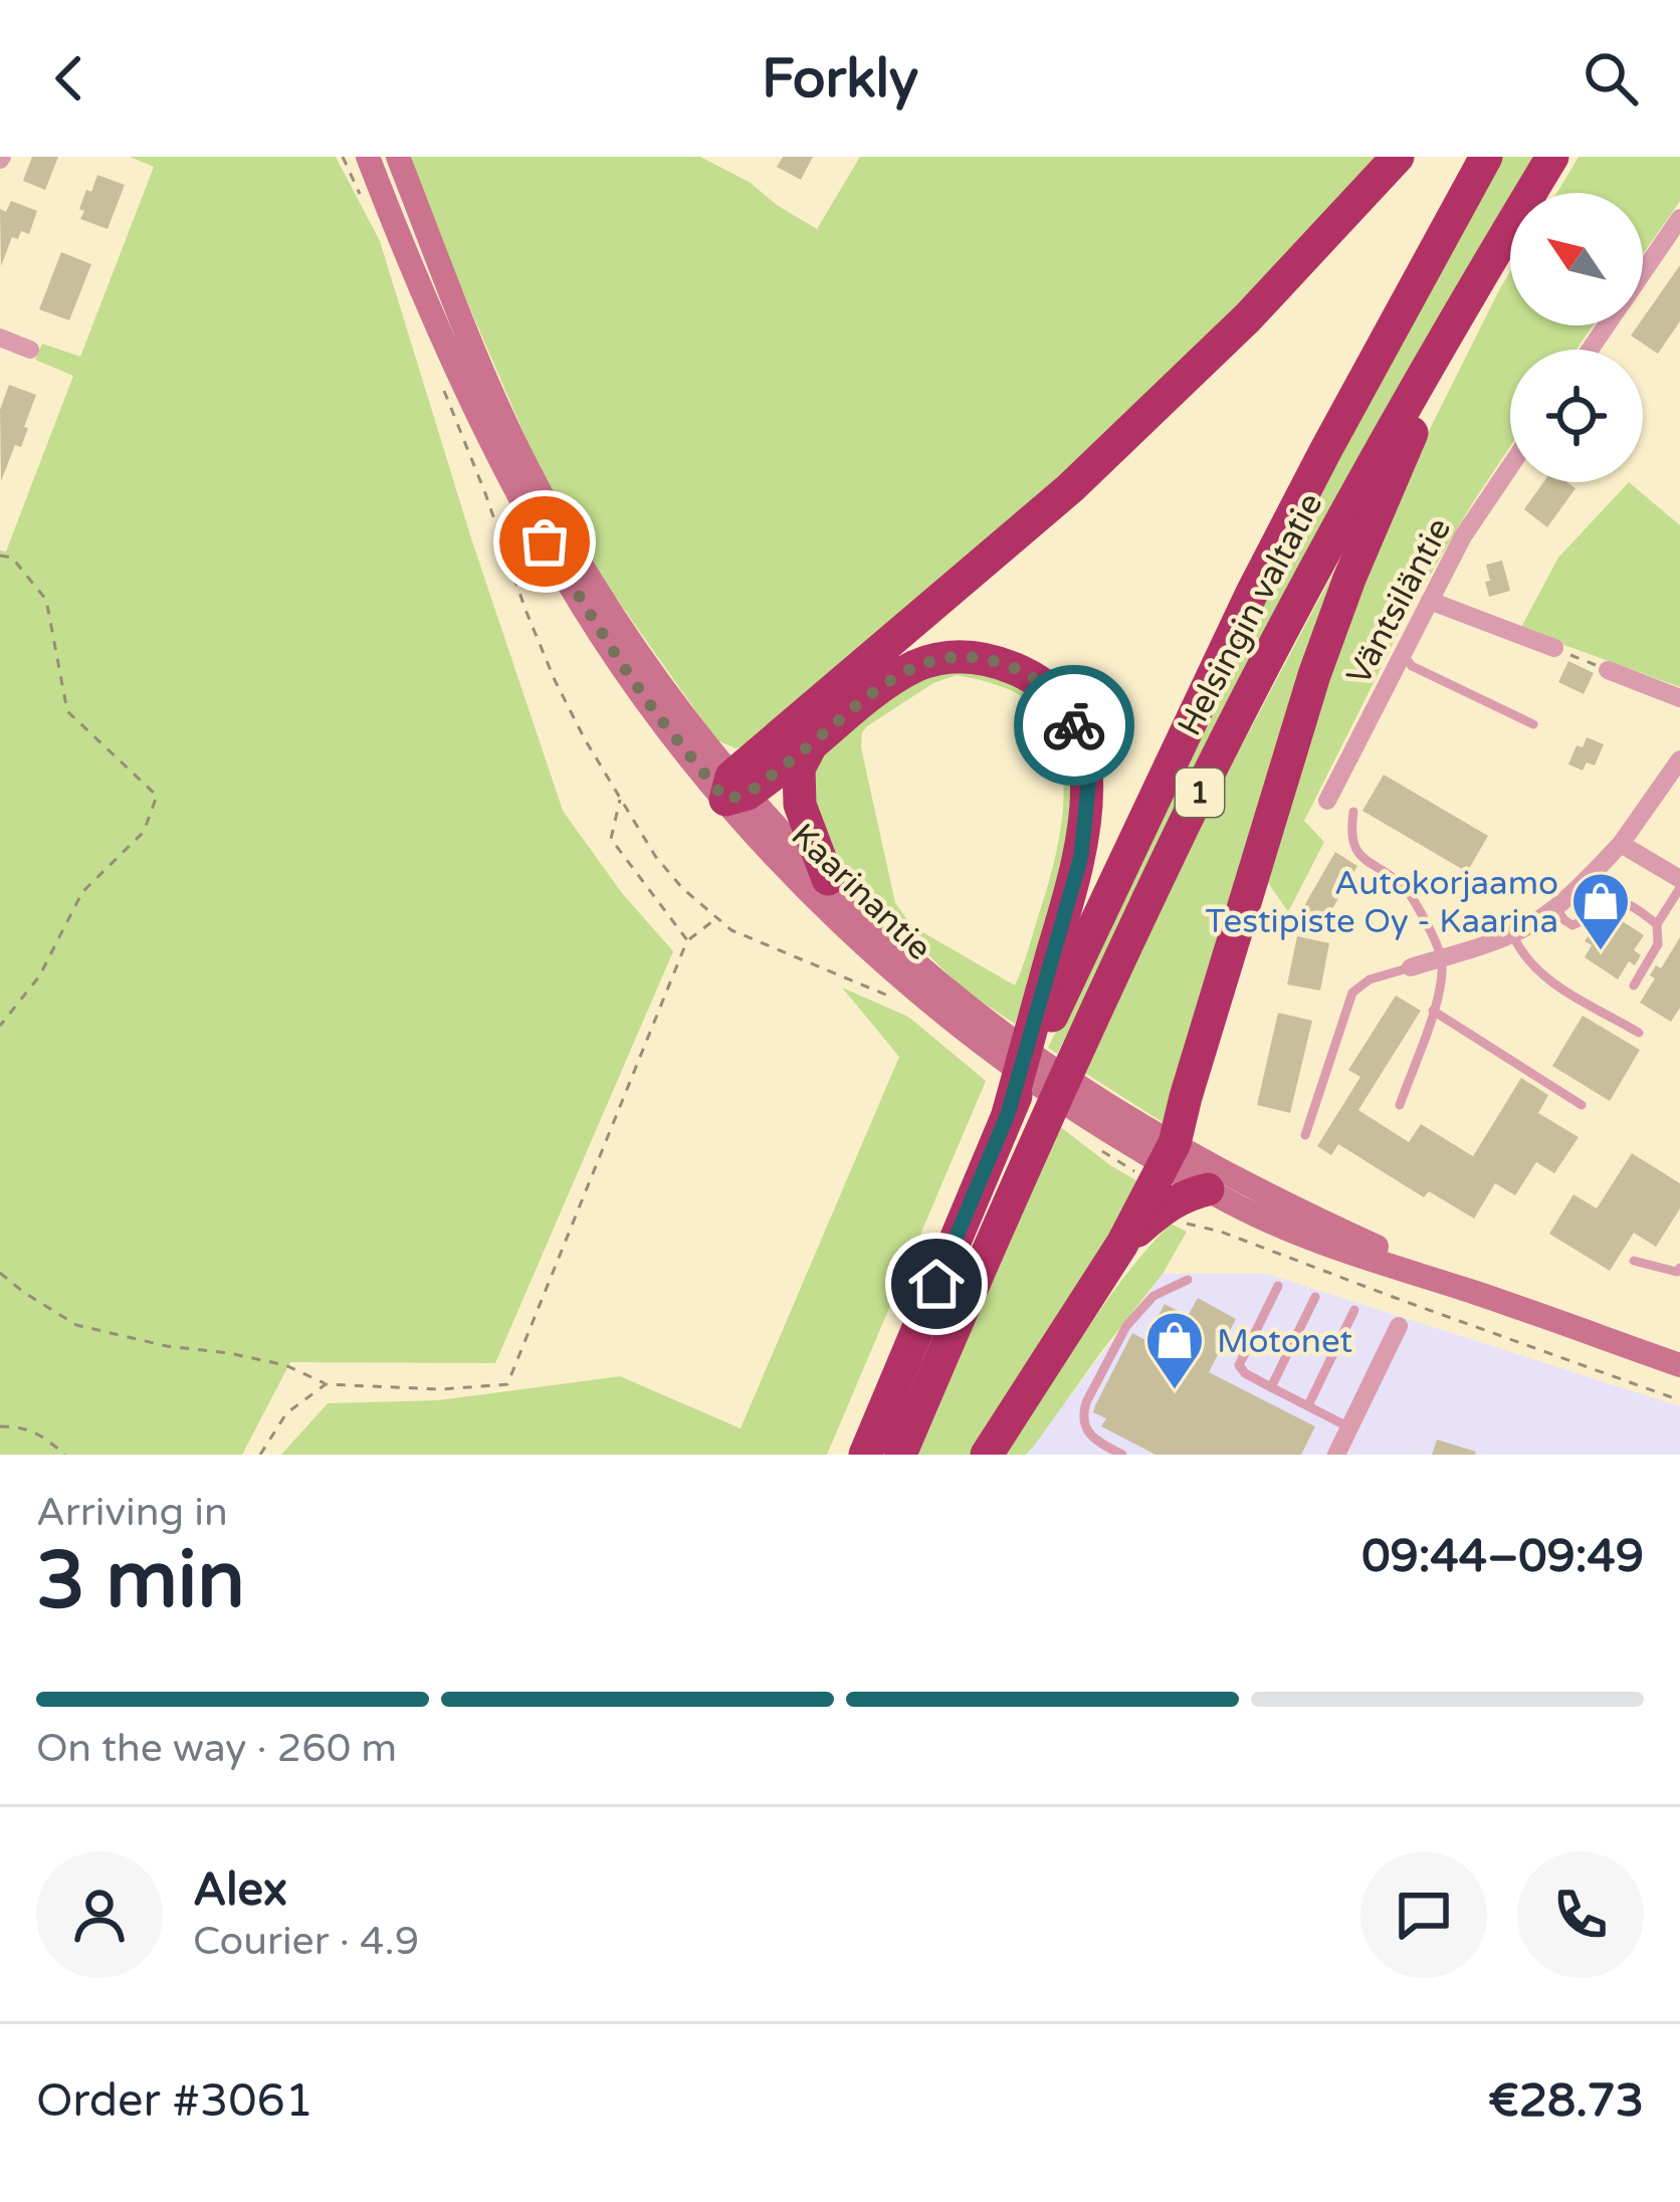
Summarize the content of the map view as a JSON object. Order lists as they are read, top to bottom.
{
  "streets": {
    "highway": ["Helsingin valtatie", "1"],
    "main road": ["Kaarinantie"],
    "street": ["Väntsiläntie"]
  },
  "places": {
    "shop": ["Autokorjaamo Testipiste Oy - Kaarina", "Motonet"]
  },
  "north": "top left",
  "page": {
    "header": "Forkly",
    "heading": ["3 min", "Arriving in", "09:44–09:49"],
    "panel": [
      "Alex",
      "Courier · 4.9",
      "Order #3061",
      "€28.73"
    ],
    "bar": "On the way · 260 m"
  }
}
